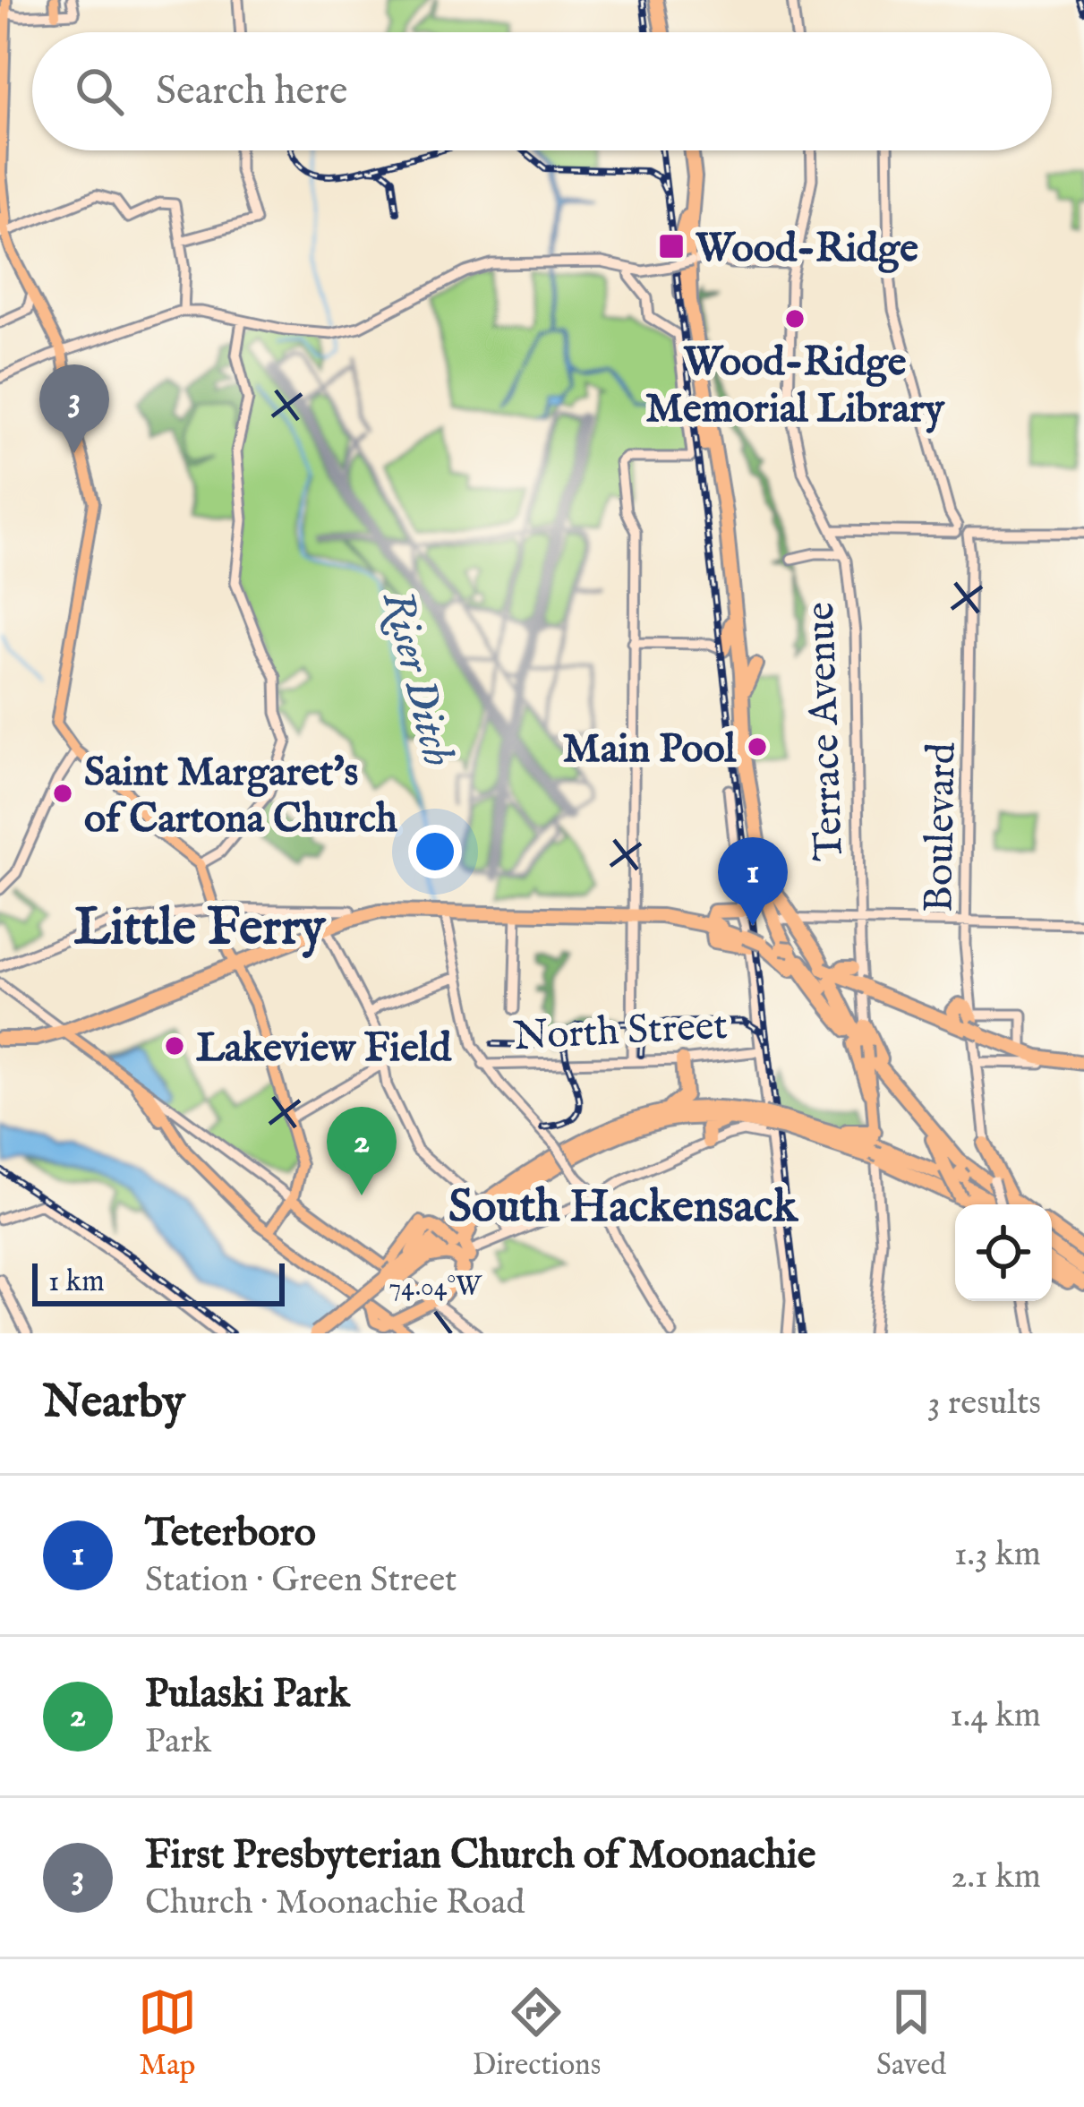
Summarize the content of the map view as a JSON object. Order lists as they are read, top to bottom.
{
  "streets": {
    "main road": ["Terrace Avenue"],
    "street": ["Boulevard", "North Street"]
  },
  "districts": ["Little Ferry", "South Hackensack"],
  "water": ["Riser Ditch"],
  "places": {
    "transit": ["Wood-Ridge"],
    "other": [
      "Wood-Ridge Memorial Library",
      "Main Pool",
      "Saint Margaret's of Cartona Church",
      "Lakeview Field"
    ]
  },
  "scale_bar": "1 km",
  "page": {
    "search": "Search here",
    "pins": ["3", "1", "2"],
    "scale": "1 km",
    "heading": ["Nearby", "3 results"],
    "list": [
      {
        "mark": "1",
        "name": "Teterboro",
        "note": "Station · Green Street",
        "value": "1.3 km"
      },
      {
        "mark": "2",
        "name": "Pulaski Park",
        "note": "Park",
        "value": "1.4 km"
      },
      {
        "mark": "3",
        "name": "First Presbyterian Church of Moonachie",
        "note": "Church · Moonachie Road",
        "value": "2.1 km"
      }
    ],
    "nav": ["Map", "Directions", "Saved"]
  },
  "coordinates": ["74.04°W"]
}
